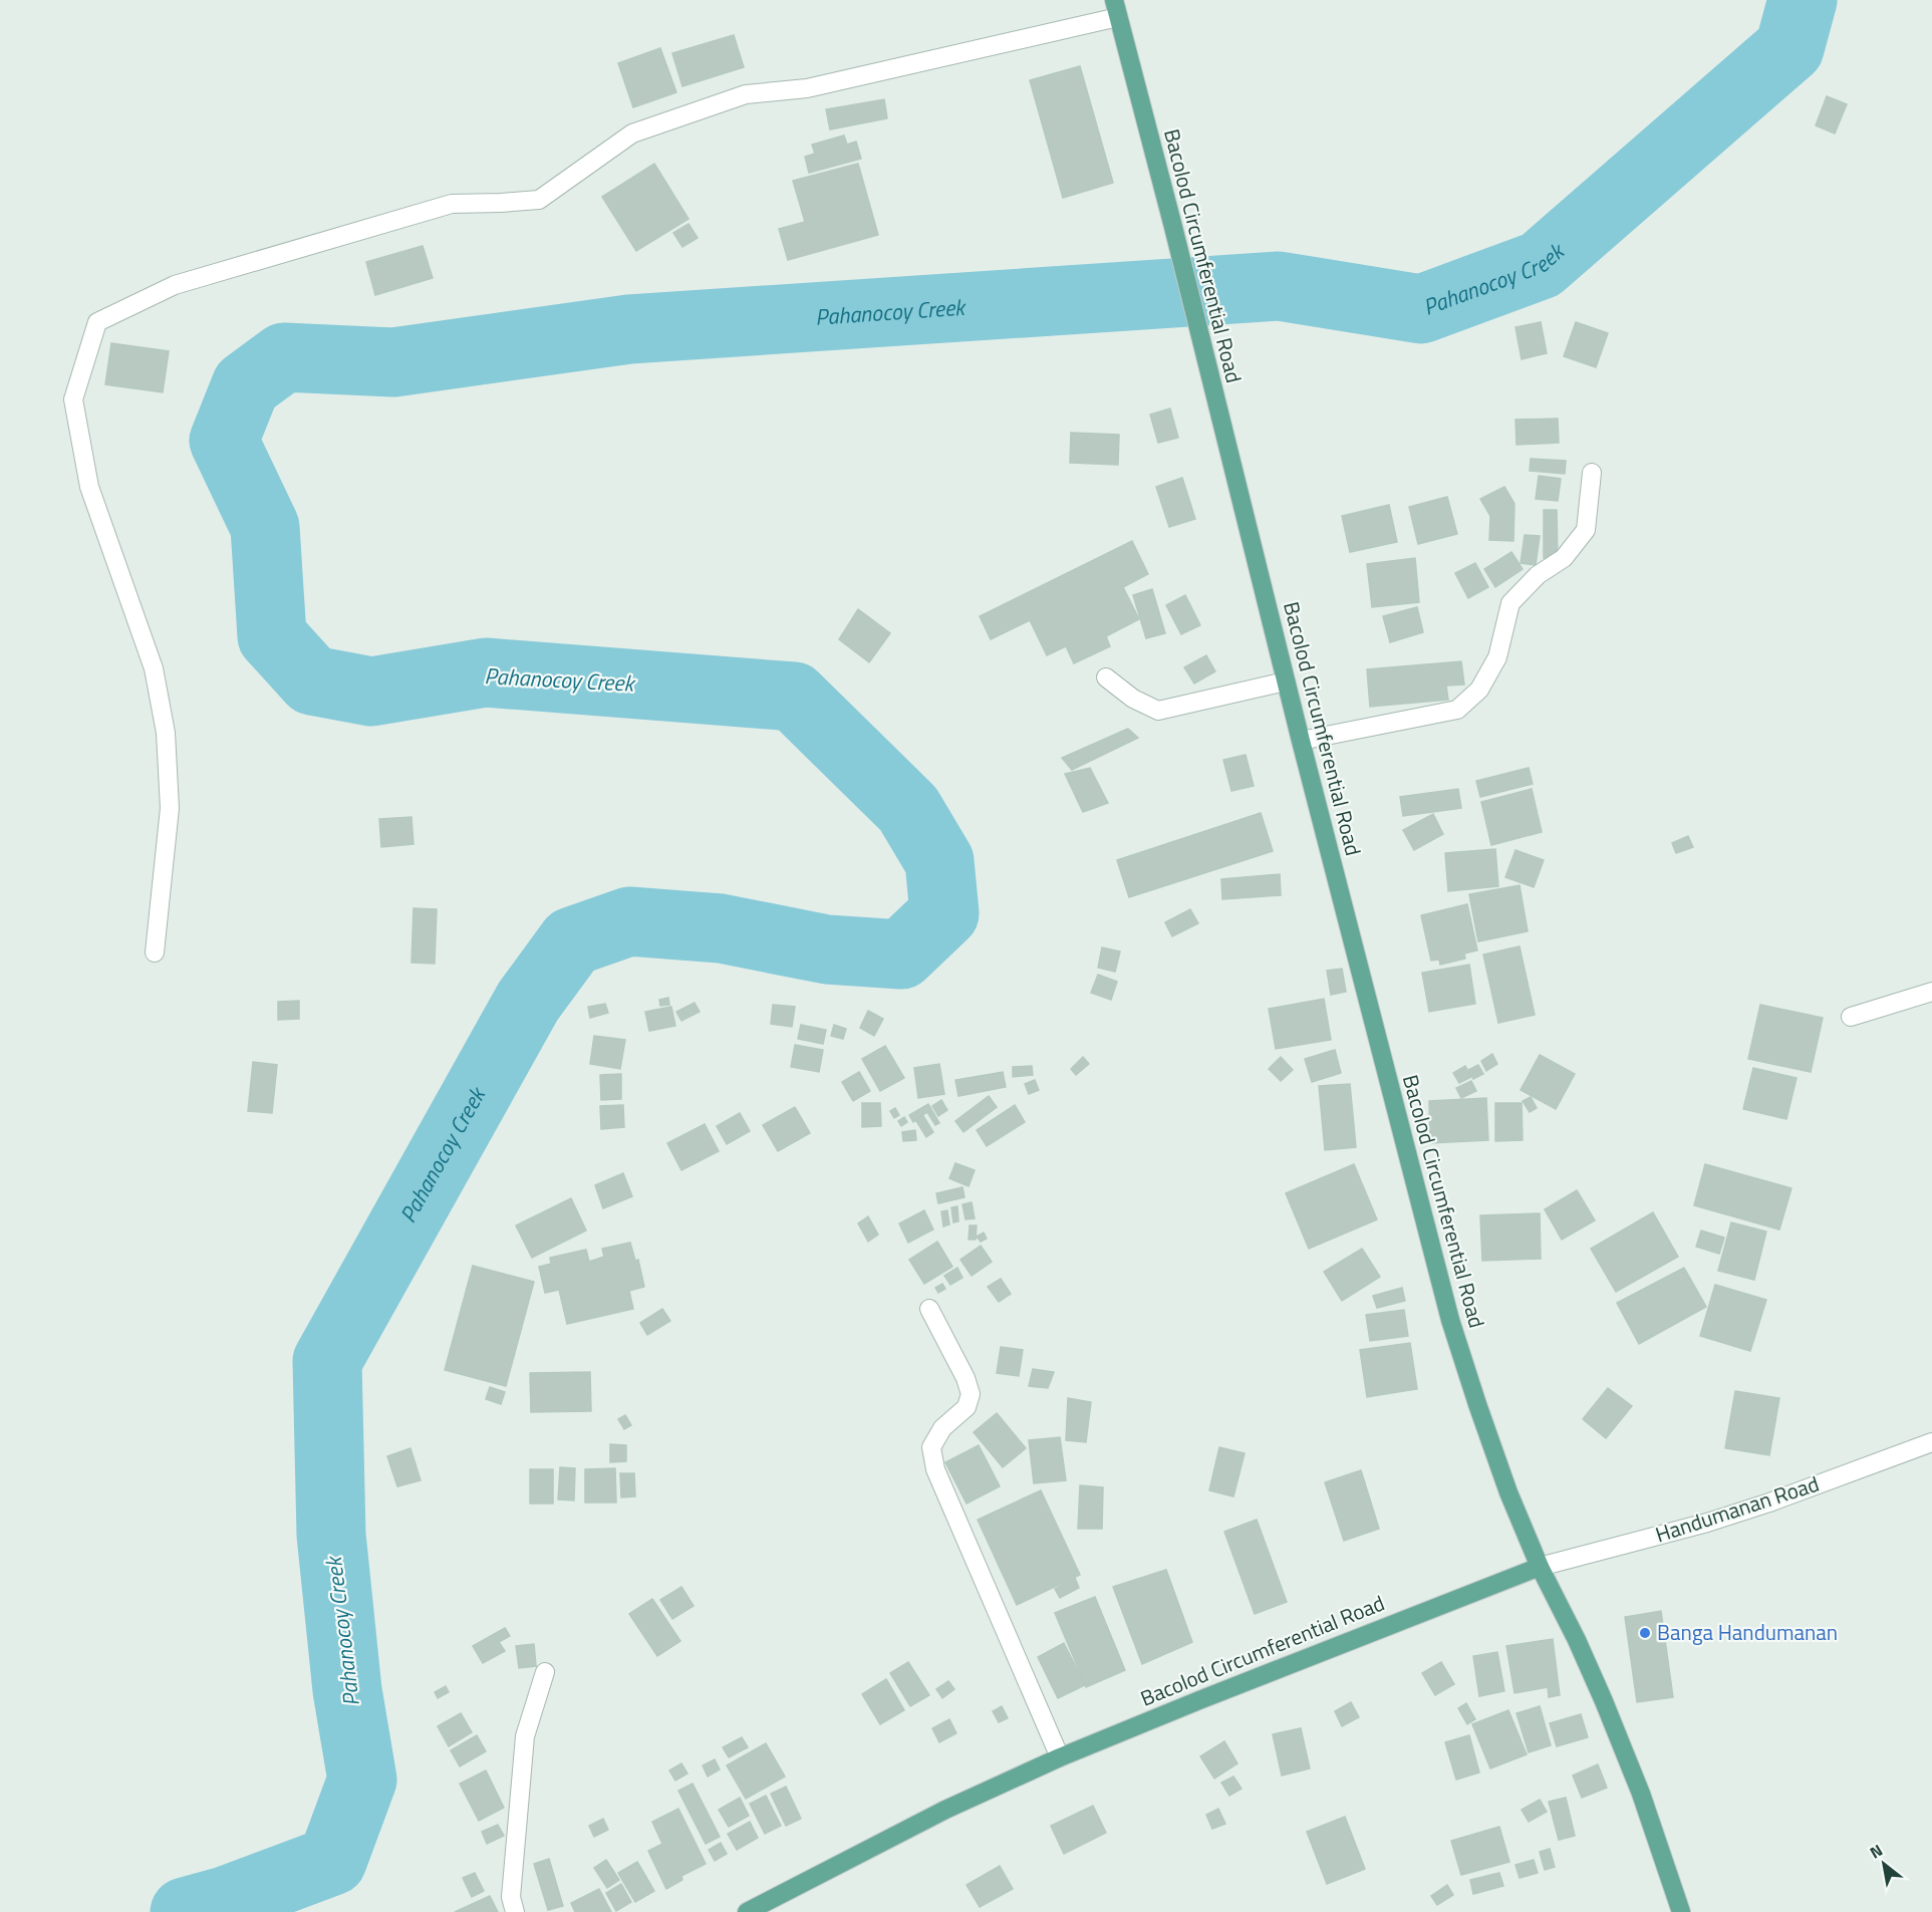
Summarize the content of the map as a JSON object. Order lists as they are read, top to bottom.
{
  "streets": {
    "main road": ["Bacolod Circumferential Road"],
    "street": ["Handumanan Road"]
  },
  "crossings": [
    ["Bacolod Circumferential Road", "Handumanan Road"]
  ],
  "water": ["Pahanocoy Creek"],
  "places": ["Banga Handumanan"],
  "north": "top left"
}
